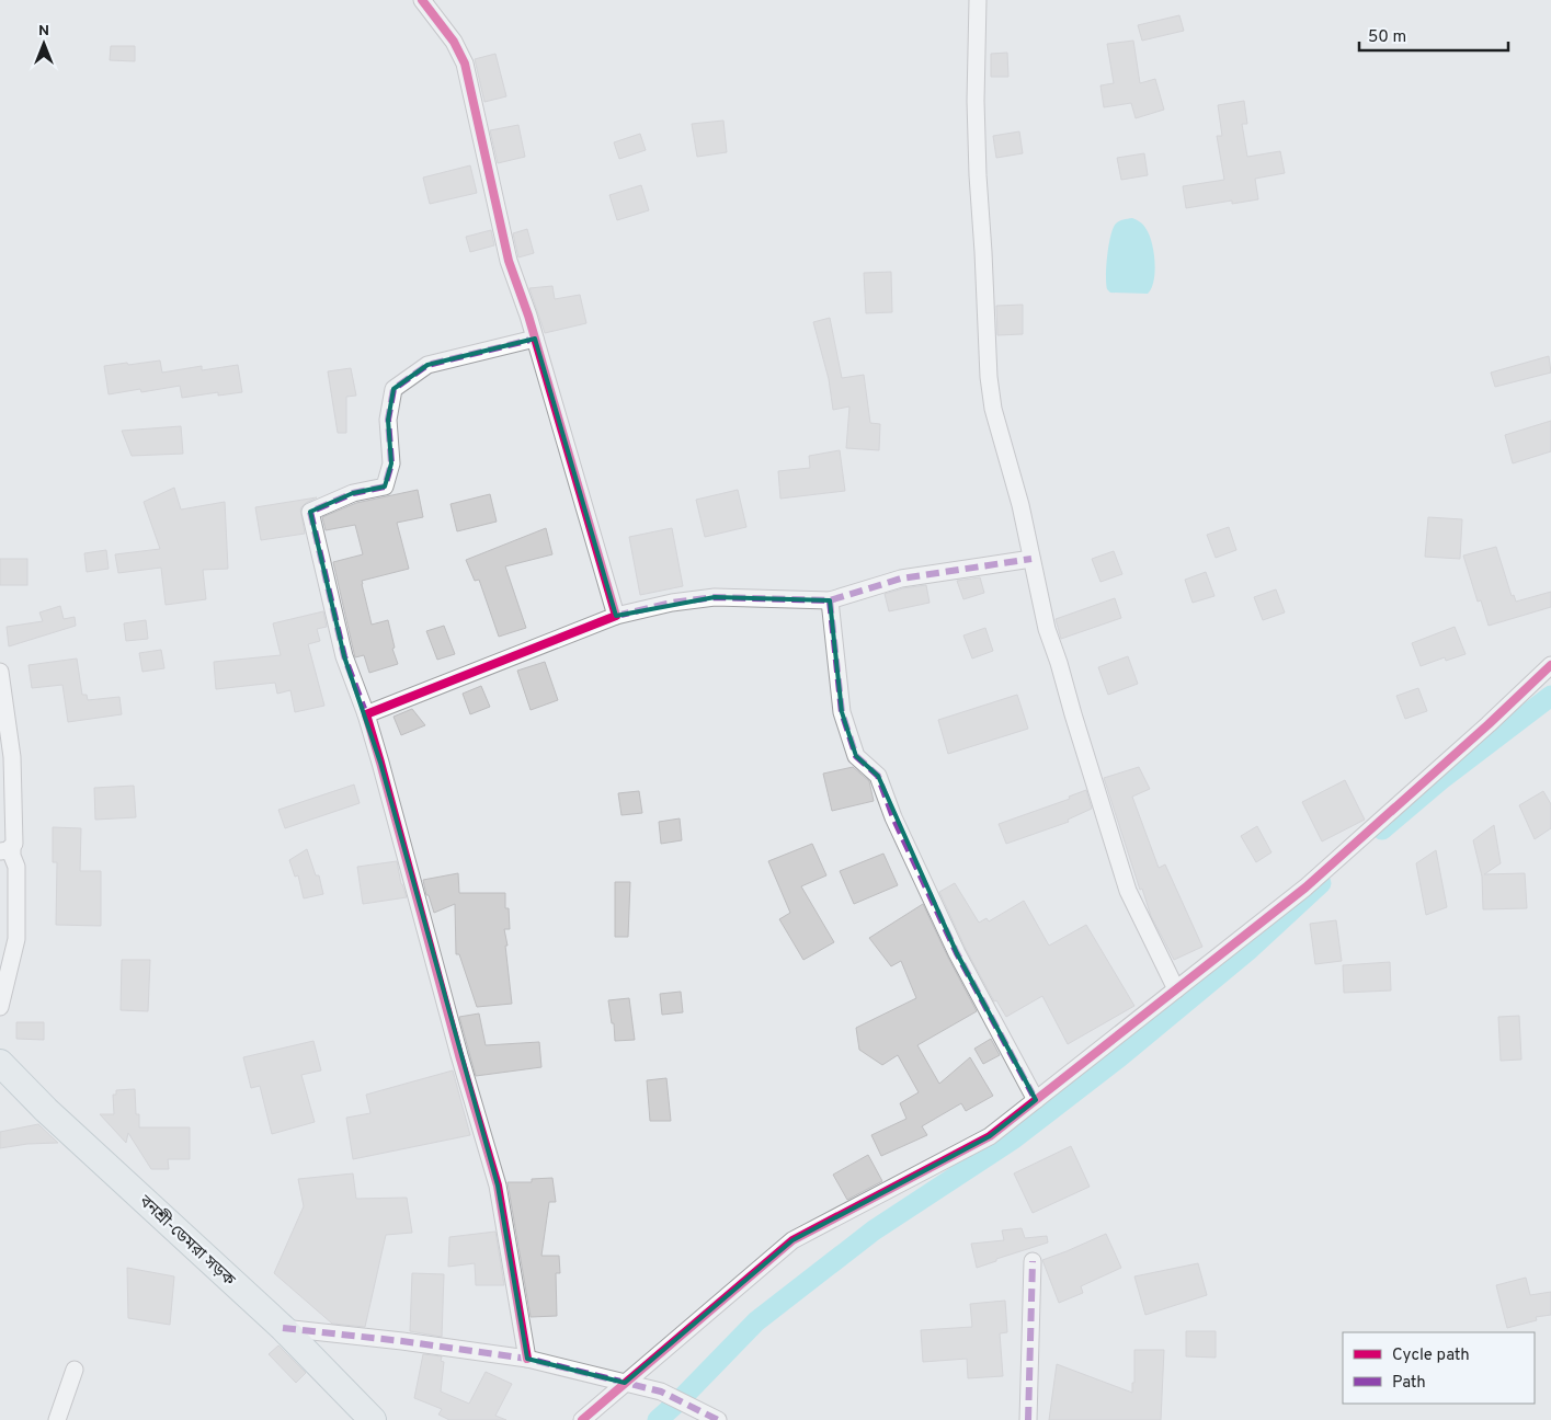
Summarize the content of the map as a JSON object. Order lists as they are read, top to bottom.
{
  "streets": {
    "main road": ["বনশ্রী-ডেমরা সড়ক"]
  },
  "legend": ["Cycle path", "Path"],
  "scale_bar": "50 m",
  "north": "top"
}
